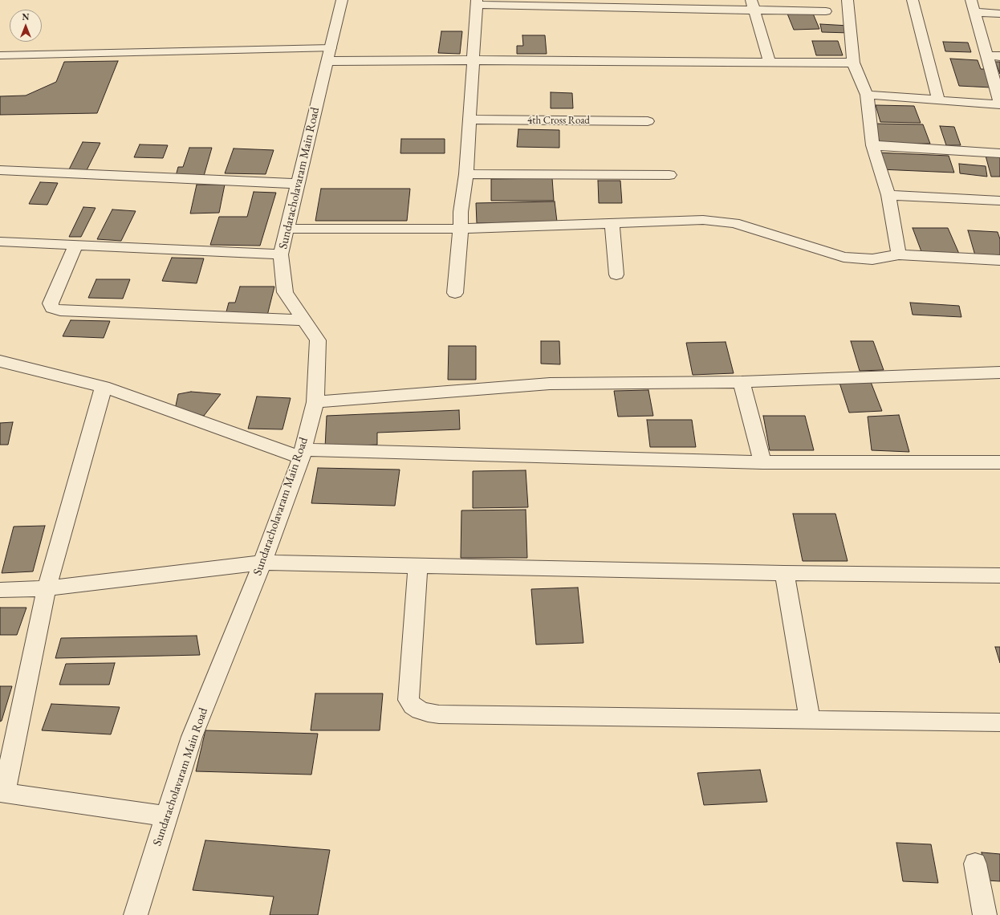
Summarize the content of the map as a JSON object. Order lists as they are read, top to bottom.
{
  "streets": {
    "street": ["4th Cross Road", "Sundaracholavaram Main Road"]
  },
  "north": "top"
}
